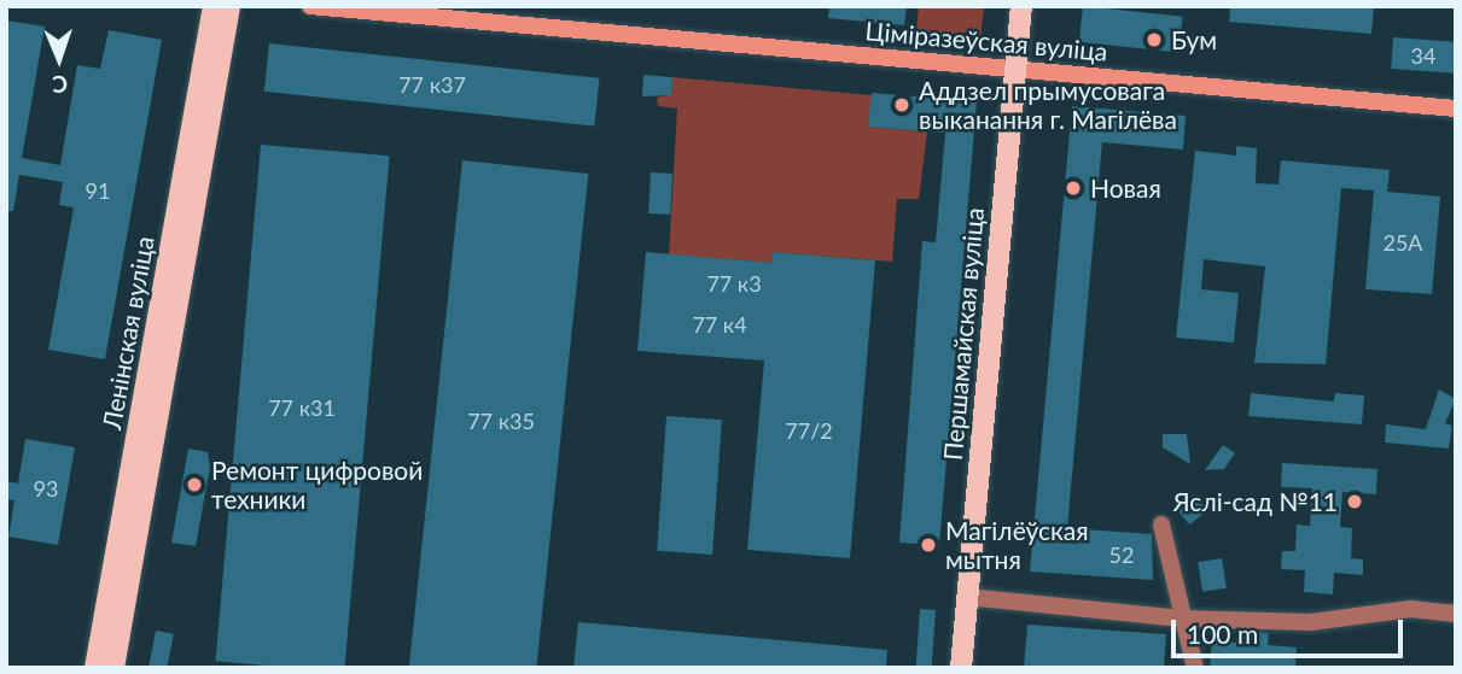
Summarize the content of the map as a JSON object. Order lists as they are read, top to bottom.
{
  "streets": {
    "main road": ["Ціміразеўская вуліца", "Ленінская вуліца", "Першамайская вуліца"]
  },
  "crossings": [
    ["Ціміразеўская вуліца", "Першамайская вуліца"]
  ],
  "places": [
    "Бум",
    "Аддзел прымусовага выканання г. Магілёва",
    "Новая",
    "Ремонт цифровой техники",
    "Яслі-сад №11",
    "Магілёўская мытня"
  ],
  "house_numbers": [
    "34",
    "77 к37",
    "91",
    "25А",
    "77 к3",
    "77 к4",
    "77 к31",
    "77 к35",
    "77/2",
    "93",
    "52"
  ],
  "scale_bar": "100 m",
  "north": "bottom"
}
